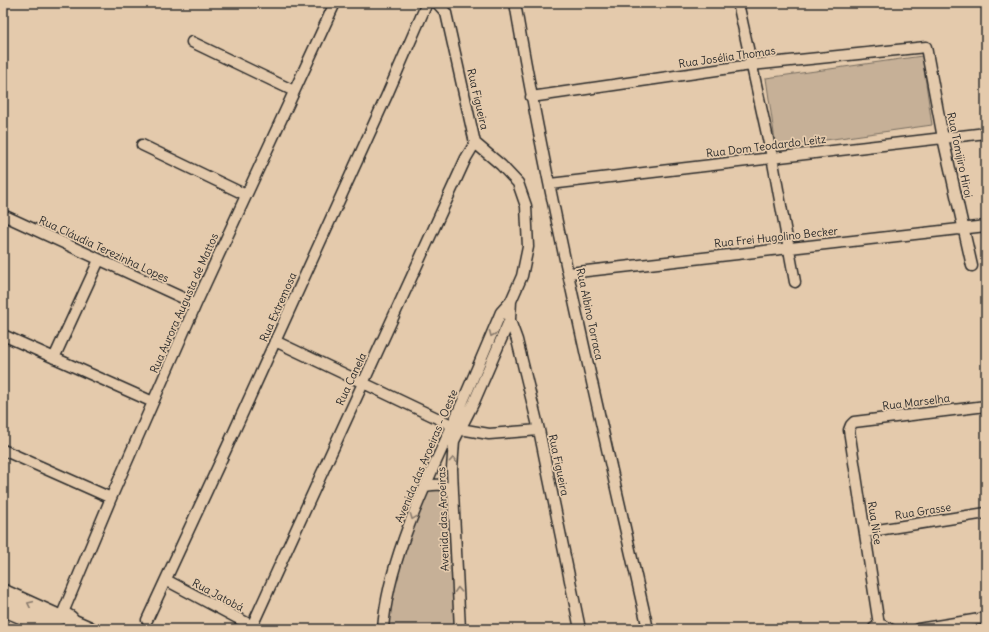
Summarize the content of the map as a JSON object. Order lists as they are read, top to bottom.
{
  "streets": {
    "street": [
      "Rua Josélia Thomas",
      "Rua Figueira",
      "Rua Dom Teodardo Leitz",
      "Rua Tomijiro Hiroi",
      "Rua Frei Hugolino Becker",
      "Rua Cláudia Terezinha Lopes",
      "Rua Aurora Augusta de Mattos",
      "Rua Extremosa",
      "Rua Albino Torraca",
      "Rua Canela",
      "Rua Marselha",
      "Avenida das Aroeiras - Oeste",
      "Rua Grasse",
      "Avenida das Aroeiras",
      "Rua Nice",
      "Rua Jatobá"
    ]
  },
  "crossings": [
    ["Rua Josélia Thomas", "Rua Tomijiro Hiroi"],
    ["Rua Josélia Thomas", "Rua Albino Torraca"],
    ["Rua Figueira", "Rua Canela"],
    ["Rua Figueira", "Avenida das Aroeiras - Oeste"],
    ["Rua Figueira", "Avenida das Aroeiras"],
    ["Rua Dom Teodardo Leitz", "Rua Tomijiro Hiroi"],
    ["Rua Dom Teodardo Leitz", "Rua Albino Torraca"],
    ["Rua Tomijiro Hiroi", "Rua Frei Hugolino Becker"],
    ["Rua Frei Hugolino Becker", "Rua Albino Torraca"],
    ["Rua Cláudia Terezinha Lopes", "Rua Aurora Augusta de Mattos"],
    ["Rua Extremosa", "Rua Jatobá"],
    ["Rua Canela", "Rua Jatobá"],
    ["Rua Marselha", "Rua Nice"],
    ["Avenida das Aroeiras - Oeste", "Avenida das Aroeiras"],
    ["Rua Grasse", "Rua Nice"]
  ],
  "one_way": ["Avenida das Aroeiras - Oeste", "Avenida das Aroeiras"]
}
